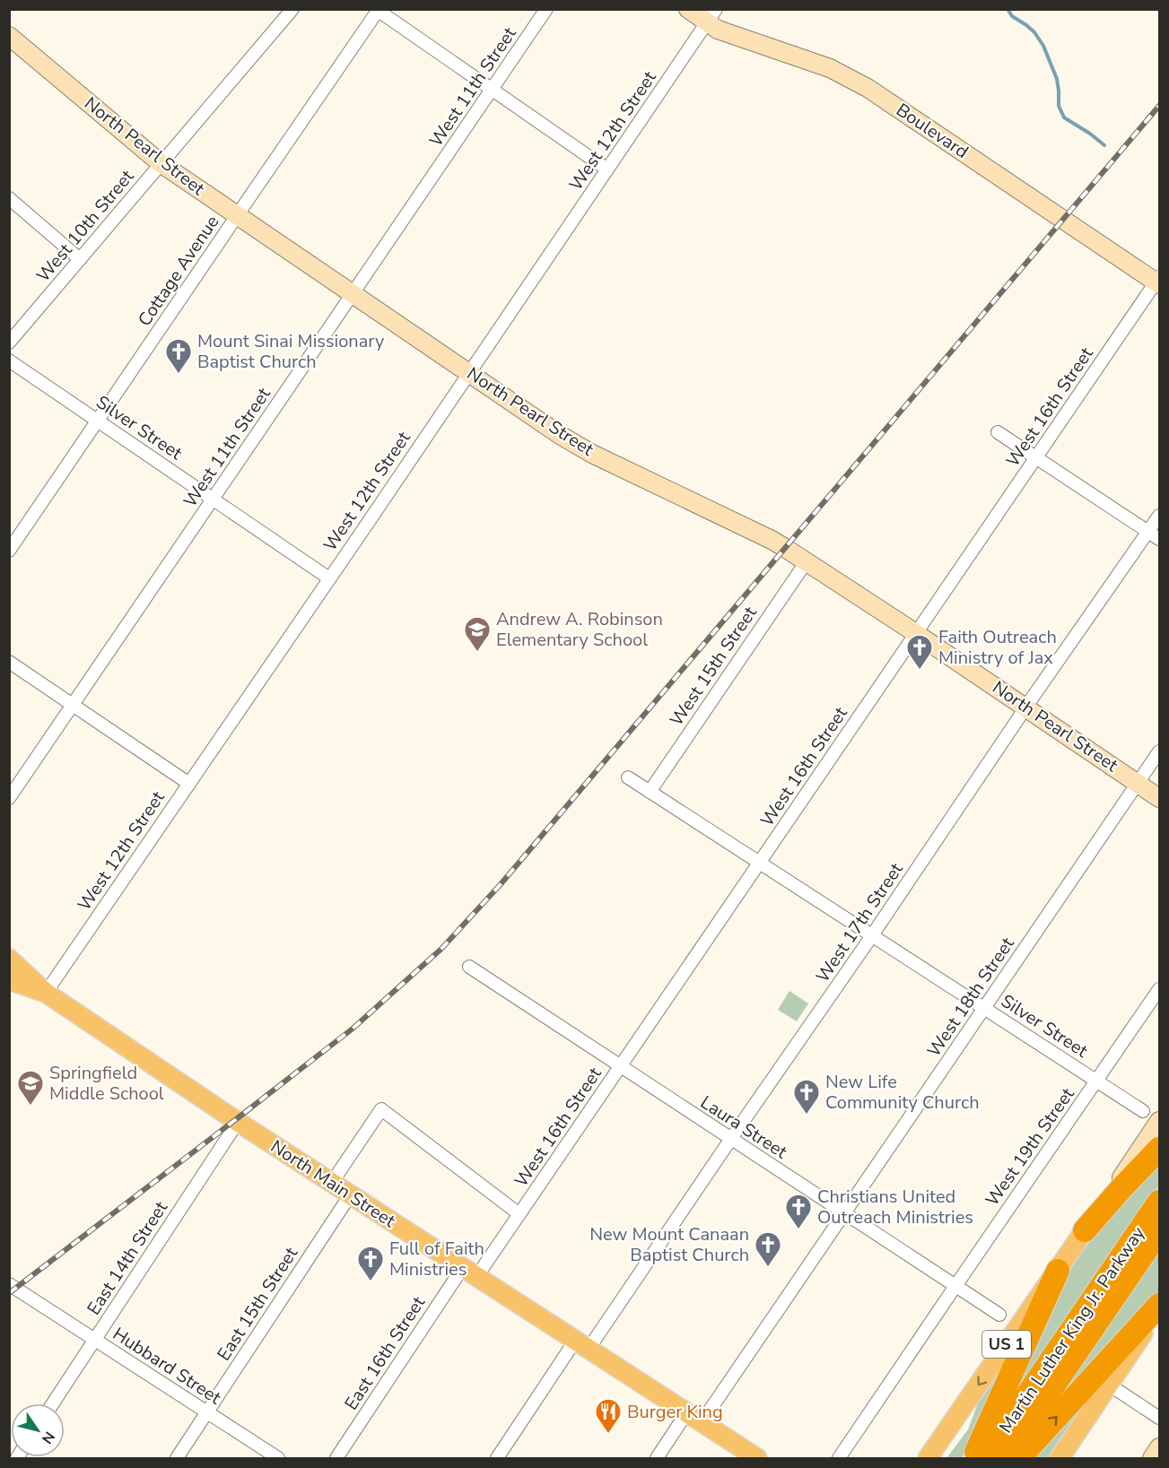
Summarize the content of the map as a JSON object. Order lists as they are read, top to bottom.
{
  "streets": {
    "highway": ["Martin Luther King Jr. Parkway", "US 1"],
    "main road": ["North Main Street"],
    "street": [
      "West 11th Street",
      "West 12th Street",
      "Boulevard",
      "North Pearl Street",
      "West 10th Street",
      "Cottage Avenue",
      "West 16th Street",
      "Silver Street",
      "West 15th Street",
      "West 17th Street",
      "West 18th Street",
      "Laura Street",
      "West 19th Street",
      "East 14th Street",
      "East 15th Street",
      "East 16th Street",
      "Hubbard Street"
    ]
  },
  "crossings": [
    ["West 11th Street", "North Pearl Street"],
    ["West 11th Street", "Silver Street"],
    ["West 12th Street", "Boulevard"],
    ["West 12th Street", "North Pearl Street"],
    ["West 12th Street", "Silver Street"],
    ["West 12th Street", "North Main Street"],
    ["Boulevard", "West 16th Street"],
    ["North Pearl Street", "West 10th Street"],
    ["North Pearl Street", "Cottage Avenue"],
    ["North Pearl Street", "West 16th Street"],
    ["North Pearl Street", "West 15th Street"],
    ["North Pearl Street", "West 17th Street"],
    ["North Pearl Street", "West 18th Street"],
    ["Cottage Avenue", "Silver Street"],
    ["West 16th Street", "Silver Street"],
    ["West 16th Street", "Laura Street"],
    ["West 16th Street", "North Main Street"],
    ["West 16th Street", "East 16th Street"],
    ["Silver Street", "West 15th Street"],
    ["Silver Street", "West 17th Street"],
    ["Silver Street", "West 18th Street"],
    ["Silver Street", "West 19th Street"],
    ["West 17th Street", "Laura Street"],
    ["West 17th Street", "North Main Street"],
    ["West 18th Street", "Laura Street"],
    ["West 18th Street", "North Main Street"],
    ["Laura Street", "West 19th Street"],
    ["North Main Street", "East 14th Street"],
    ["North Main Street", "East 15th Street"],
    ["North Main Street", "East 16th Street"],
    ["East 14th Street", "Hubbard Street"],
    ["East 15th Street", "Hubbard Street"]
  ],
  "places": {
    "church": [
      "Mount Sinai Missionary Baptist Church",
      "Faith Outreach Ministry of Jax",
      "New Life Community Church",
      "Christians United Outreach Ministries",
      "New Mount Canaan Baptist Church",
      "Full of Faith Ministries"
    ],
    "school or university": ["Andrew A. Robinson Elementary School", "Springfield Middle School"],
    "restaurant": ["Burger King"]
  },
  "north": "bottom right"
}
